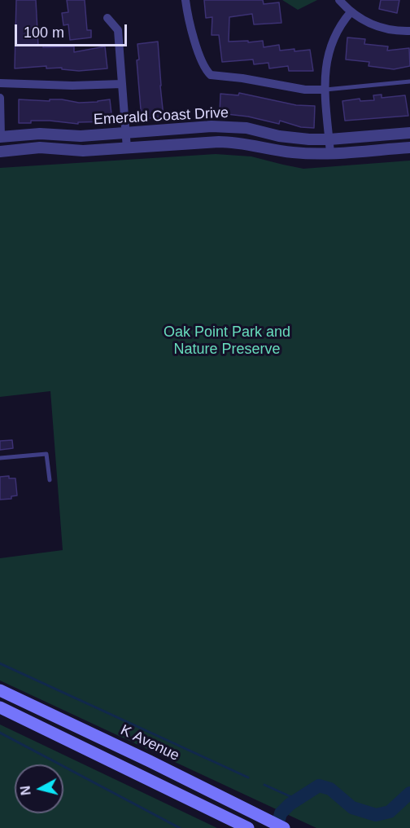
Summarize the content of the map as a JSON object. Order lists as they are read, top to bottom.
{
  "streets": {
    "main road": ["K Avenue"],
    "street": ["Emerald Coast Drive"]
  },
  "parks": ["Oak Point Park and Nature Preserve"],
  "scale_bar": "100 m",
  "north": "left"
}
